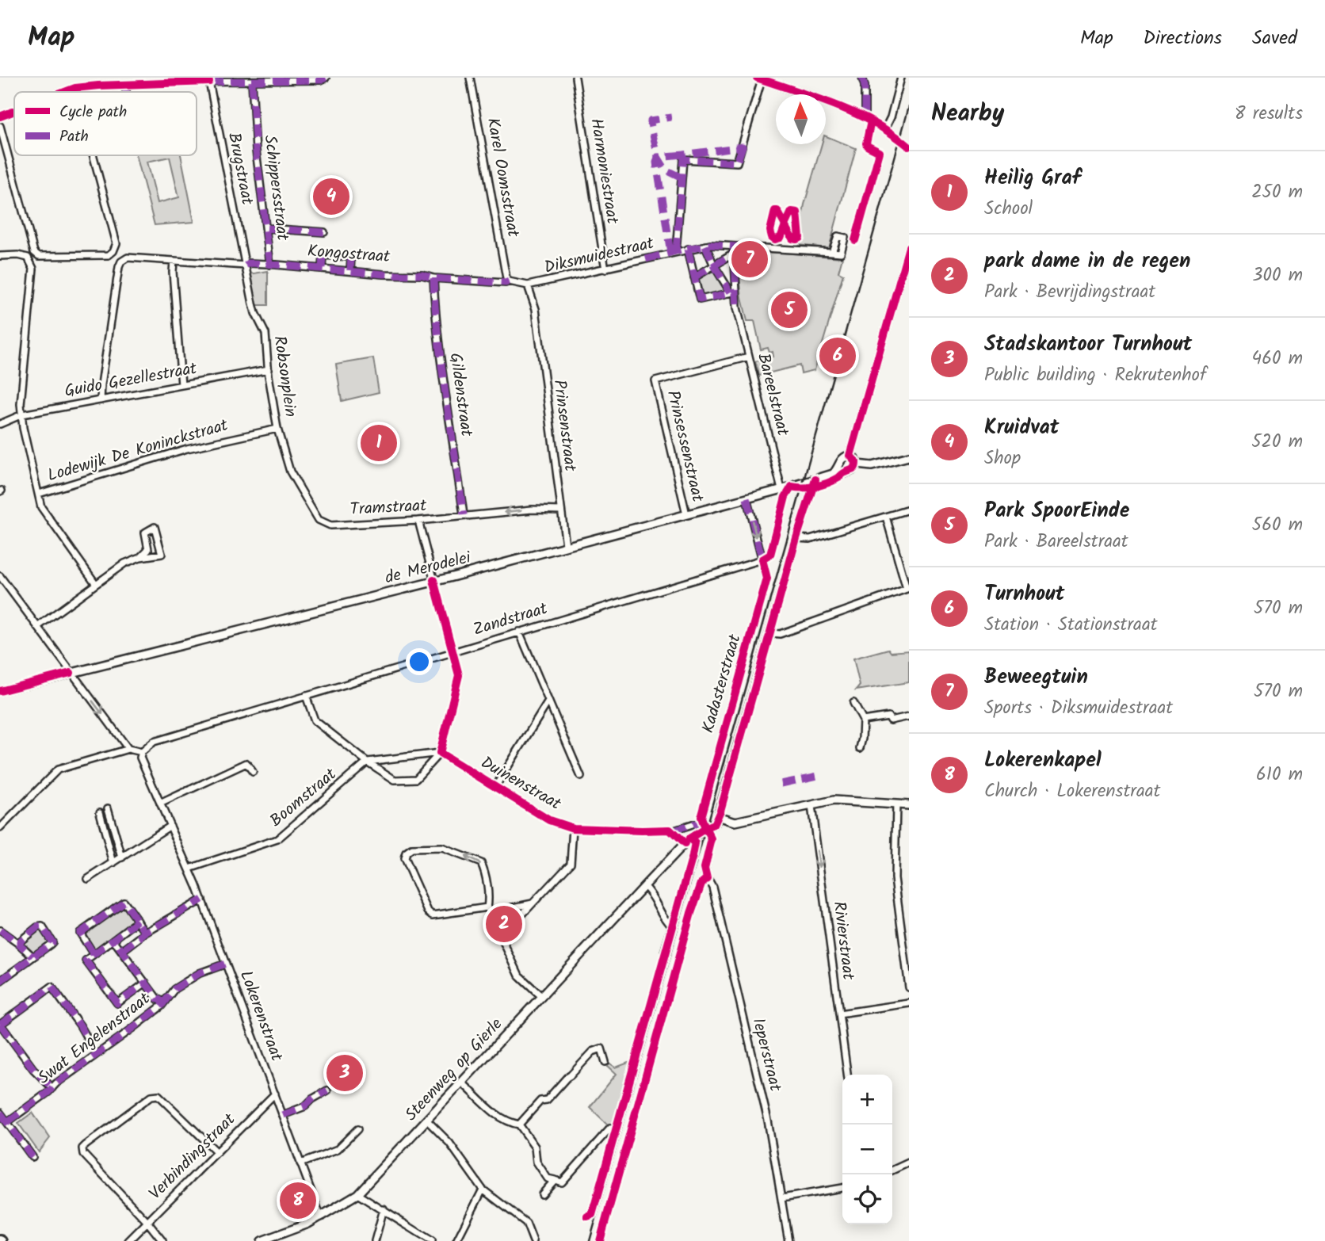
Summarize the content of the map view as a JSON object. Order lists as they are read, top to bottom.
{
  "streets": {
    "street": [
      "Brugstraat",
      "Harmoniestraat",
      "Karel Oomsstraat",
      "Schippersstraat",
      "Kongostraat",
      "Diksmuidestraat",
      "Robsonplein",
      "Guido Gezellestraat",
      "Gildenstraat",
      "Bareelstraat",
      "Prinsenstraat",
      "Prinsessenstraat",
      "Lodewijk De Koninckstraat",
      "Tramstraat",
      "de Merodelei",
      "Zandstraat",
      "Kadasterstraat",
      "Duinenstraat",
      "Boomstraat",
      "Rivierstraat",
      "Lokerenstraat",
      "Swat Engelenstraat",
      "Ieperstraat",
      "Steenweg op Gierle",
      "Verbindingstraat"
    ]
  },
  "crossings": [
    ["Brugstraat", "Kongostraat"],
    ["Brugstraat", "Robsonplein"],
    ["Harmoniestraat", "Diksmuidestraat"],
    ["Karel Oomsstraat", "Kongostraat"],
    ["Schippersstraat", "Kongostraat"],
    ["Kongostraat", "Diksmuidestraat"],
    ["Kongostraat", "Robsonplein"],
    ["Kongostraat", "Guido Gezellestraat"],
    ["Kongostraat", "Gildenstraat"],
    ["Kongostraat", "Prinsenstraat"],
    ["Diksmuidestraat", "Bareelstraat"],
    ["Diksmuidestraat", "Prinsenstraat"],
    ["Robsonplein", "Guido Gezellestraat"],
    ["Robsonplein", "Lodewijk De Koninckstraat"],
    ["Robsonplein", "Tramstraat"],
    ["Gildenstraat", "Tramstraat"],
    ["Bareelstraat", "Prinsessenstraat"],
    ["Bareelstraat", "de Merodelei"],
    ["Prinsenstraat", "Tramstraat"],
    ["Prinsenstraat", "de Merodelei"],
    ["Prinsessenstraat", "de Merodelei"],
    ["Lodewijk De Koninckstraat", "Tramstraat"],
    ["de Merodelei", "Kadasterstraat"],
    ["Zandstraat", "Kadasterstraat"],
    ["Zandstraat", "Lokerenstraat"],
    ["Kadasterstraat", "Duinenstraat"],
    ["Boomstraat", "Lokerenstraat"],
    ["Lokerenstraat", "Swat Engelenstraat"],
    ["Lokerenstraat", "Steenweg op Gierle"],
    ["Lokerenstraat", "Verbindingstraat"]
  ],
  "one_way": ["Rivierstraat"],
  "legend": ["Cycle path", "Path"],
  "north": "top",
  "page": {
    "header": "Map",
    "nav": ["Map", "Directions", "Saved"],
    "heading": ["Nearby", "8 results"],
    "list": [
      {
        "mark": "1",
        "name": "Heilig Graf",
        "note": "School",
        "value": "250 m"
      },
      {
        "mark": "2",
        "name": "park dame in de regen",
        "note": "Park · Bevrijdingstraat",
        "value": "300 m"
      },
      {
        "mark": "3",
        "name": "Stadskantoor Turnhout",
        "note": "Public building · Rekrutenhof",
        "value": "460 m"
      },
      {
        "mark": "4",
        "name": "Kruidvat",
        "note": "Shop",
        "value": "520 m"
      },
      {
        "mark": "5",
        "name": "Park SpoorEinde",
        "note": "Park · Bareelstraat",
        "value": "560 m"
      },
      {
        "mark": "6",
        "name": "Turnhout",
        "note": "Station · Stationstraat",
        "value": "570 m"
      },
      {
        "mark": "7",
        "name": "Beweegtuin",
        "note": "Sports · Diksmuidestraat",
        "value": "570 m"
      },
      {
        "mark": "8",
        "name": "Lokerenkapel",
        "note": "Church · Lokerenstraat",
        "value": "610 m"
      }
    ],
    "pins": [
      "4",
      "7",
      "5",
      "6",
      "1",
      "2",
      "3",
      "8"
    ],
    "map_buttons": ["+", "−"]
  }
}
